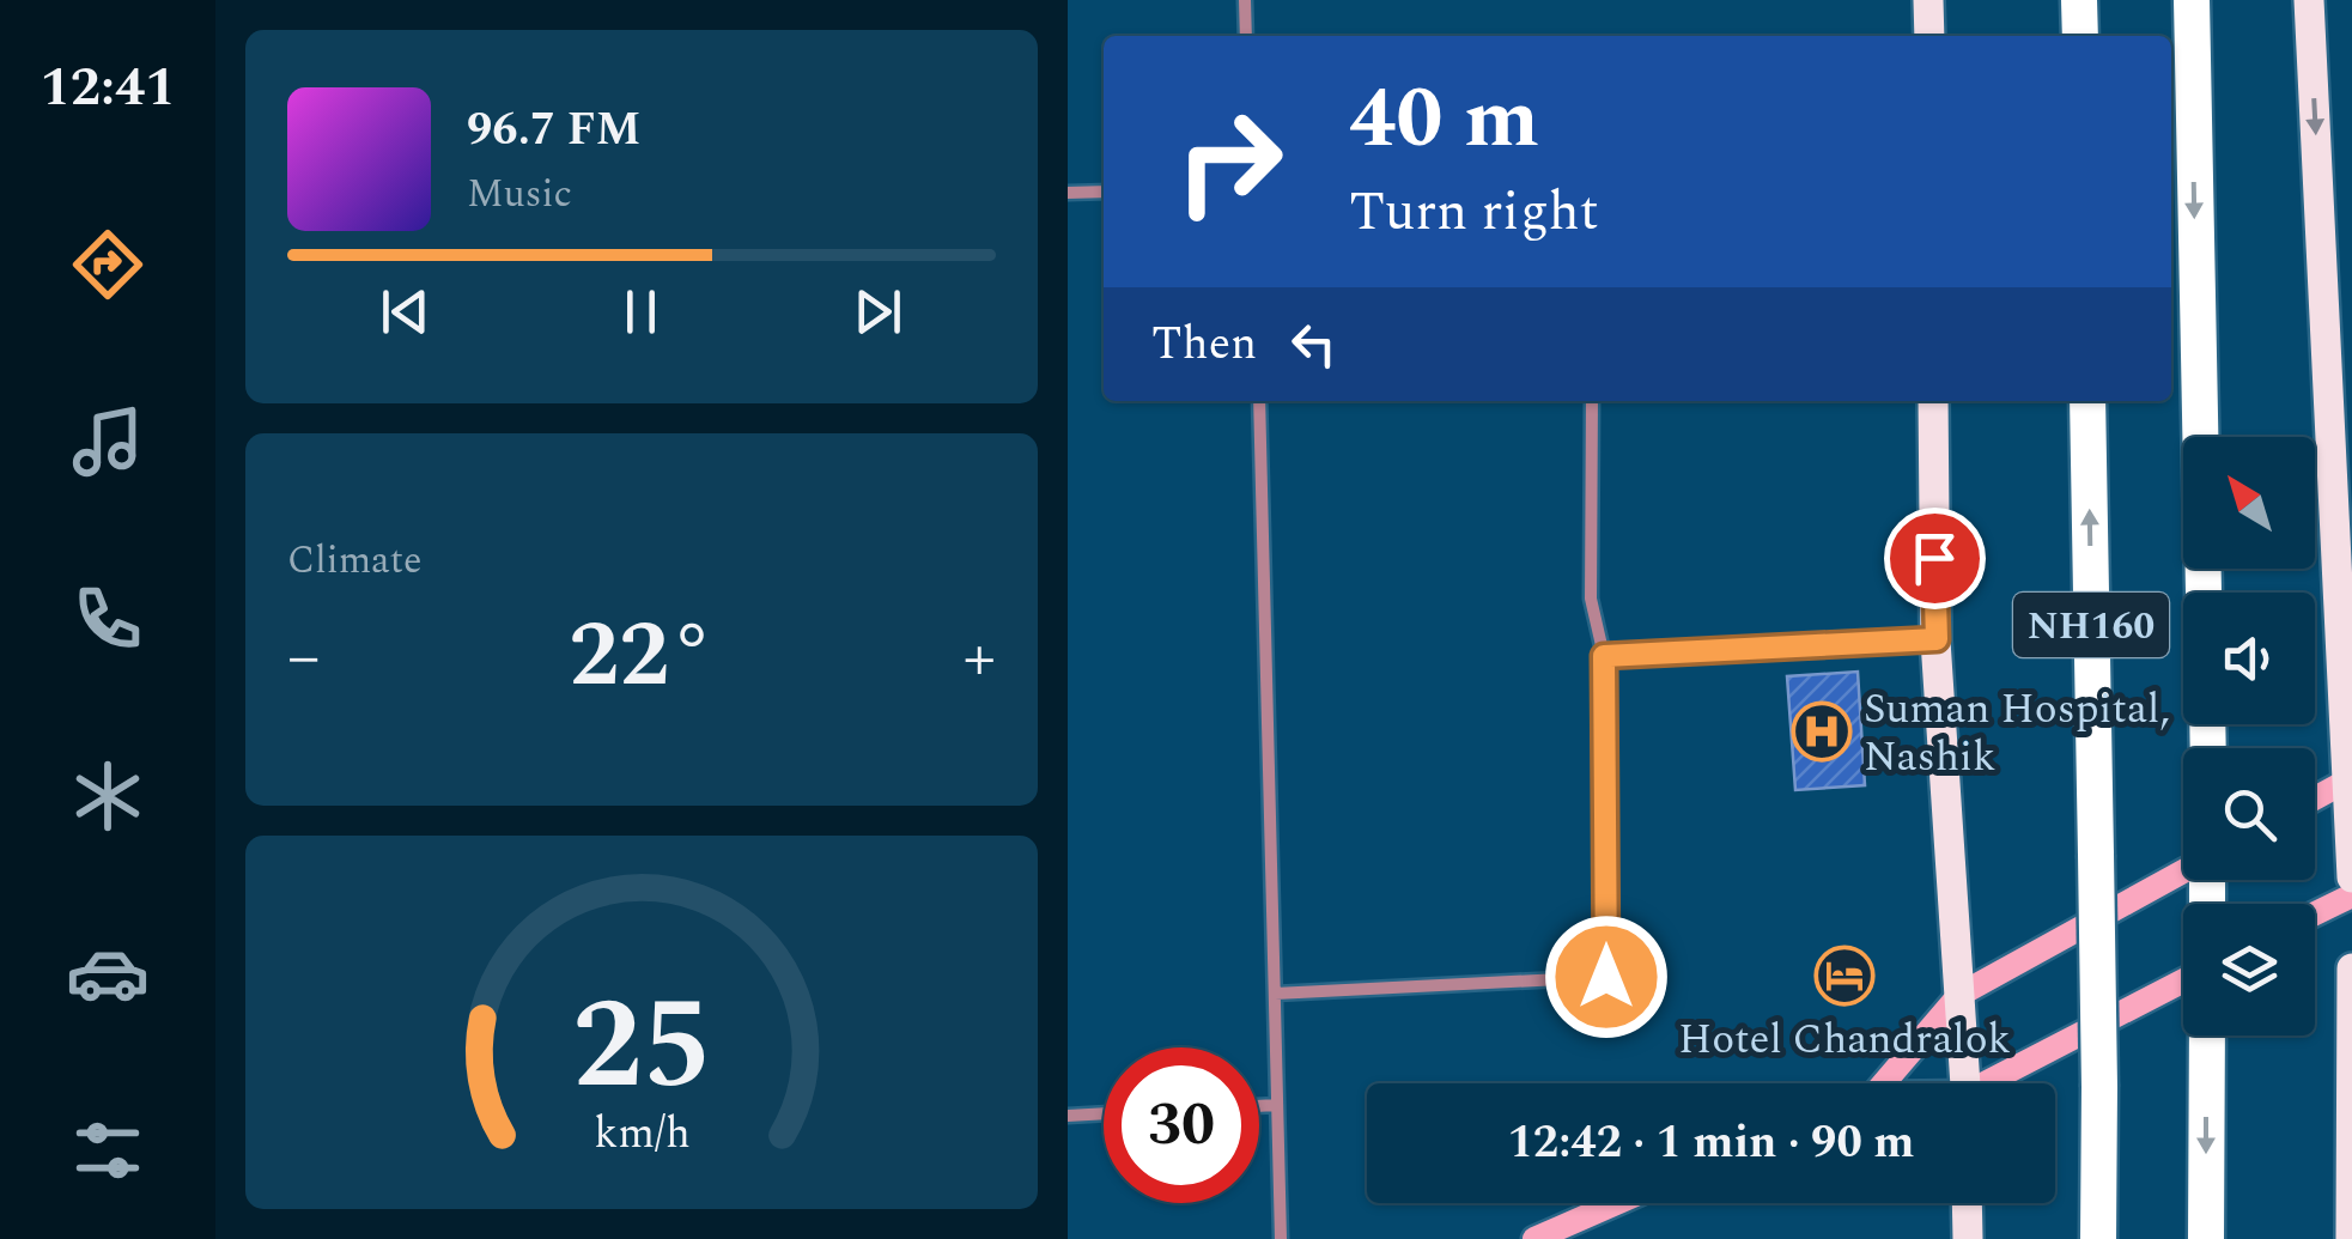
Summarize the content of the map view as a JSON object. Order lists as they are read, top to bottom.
{
  "streets": {
    "highway": ["NH160"]
  },
  "places": {
    "hospital": ["Suman Hospital, Nashik"],
    "hotel": ["Hotel Chandralok"]
  },
  "north": "top left",
  "page": {
    "tabs": "12:41",
    "turn": ["40 m", "Turn right"],
    "song": ["96.7 FM", "Music"],
    "then": "Then",
    "tile": "Climate",
    "heat": ["−", "22°", "+"],
    "limit": "30",
    "trip": "12:42 · 1 min · 90 m",
    "gauge": ["25", "km/h"]
  }
}
